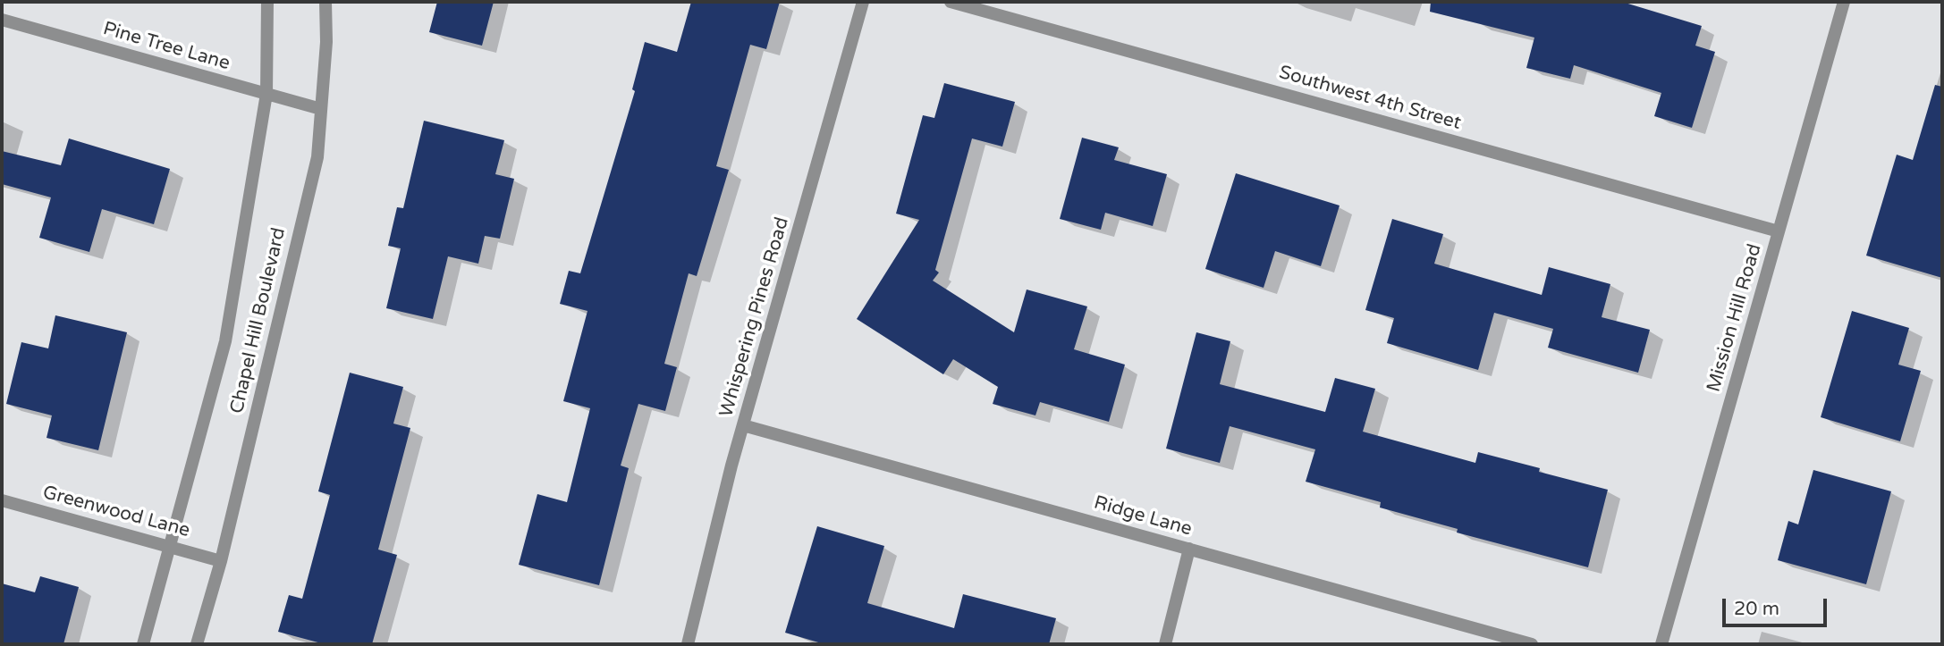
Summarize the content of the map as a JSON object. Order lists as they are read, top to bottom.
{
  "streets": {
    "street": [
      "Pine Tree Lane",
      "Southwest 4th Street",
      "Whispering Pines Road",
      "Mission Hill Road",
      "Chapel Hill Boulevard",
      "Greenwood Lane",
      "Ridge Lane"
    ]
  },
  "crossings": [
    ["Pine Tree Lane", "Chapel Hill Boulevard"],
    ["Southwest 4th Street", "Mission Hill Road"],
    ["Whispering Pines Road", "Ridge Lane"],
    ["Chapel Hill Boulevard", "Greenwood Lane"]
  ],
  "scale_bar": "20 m"
}
